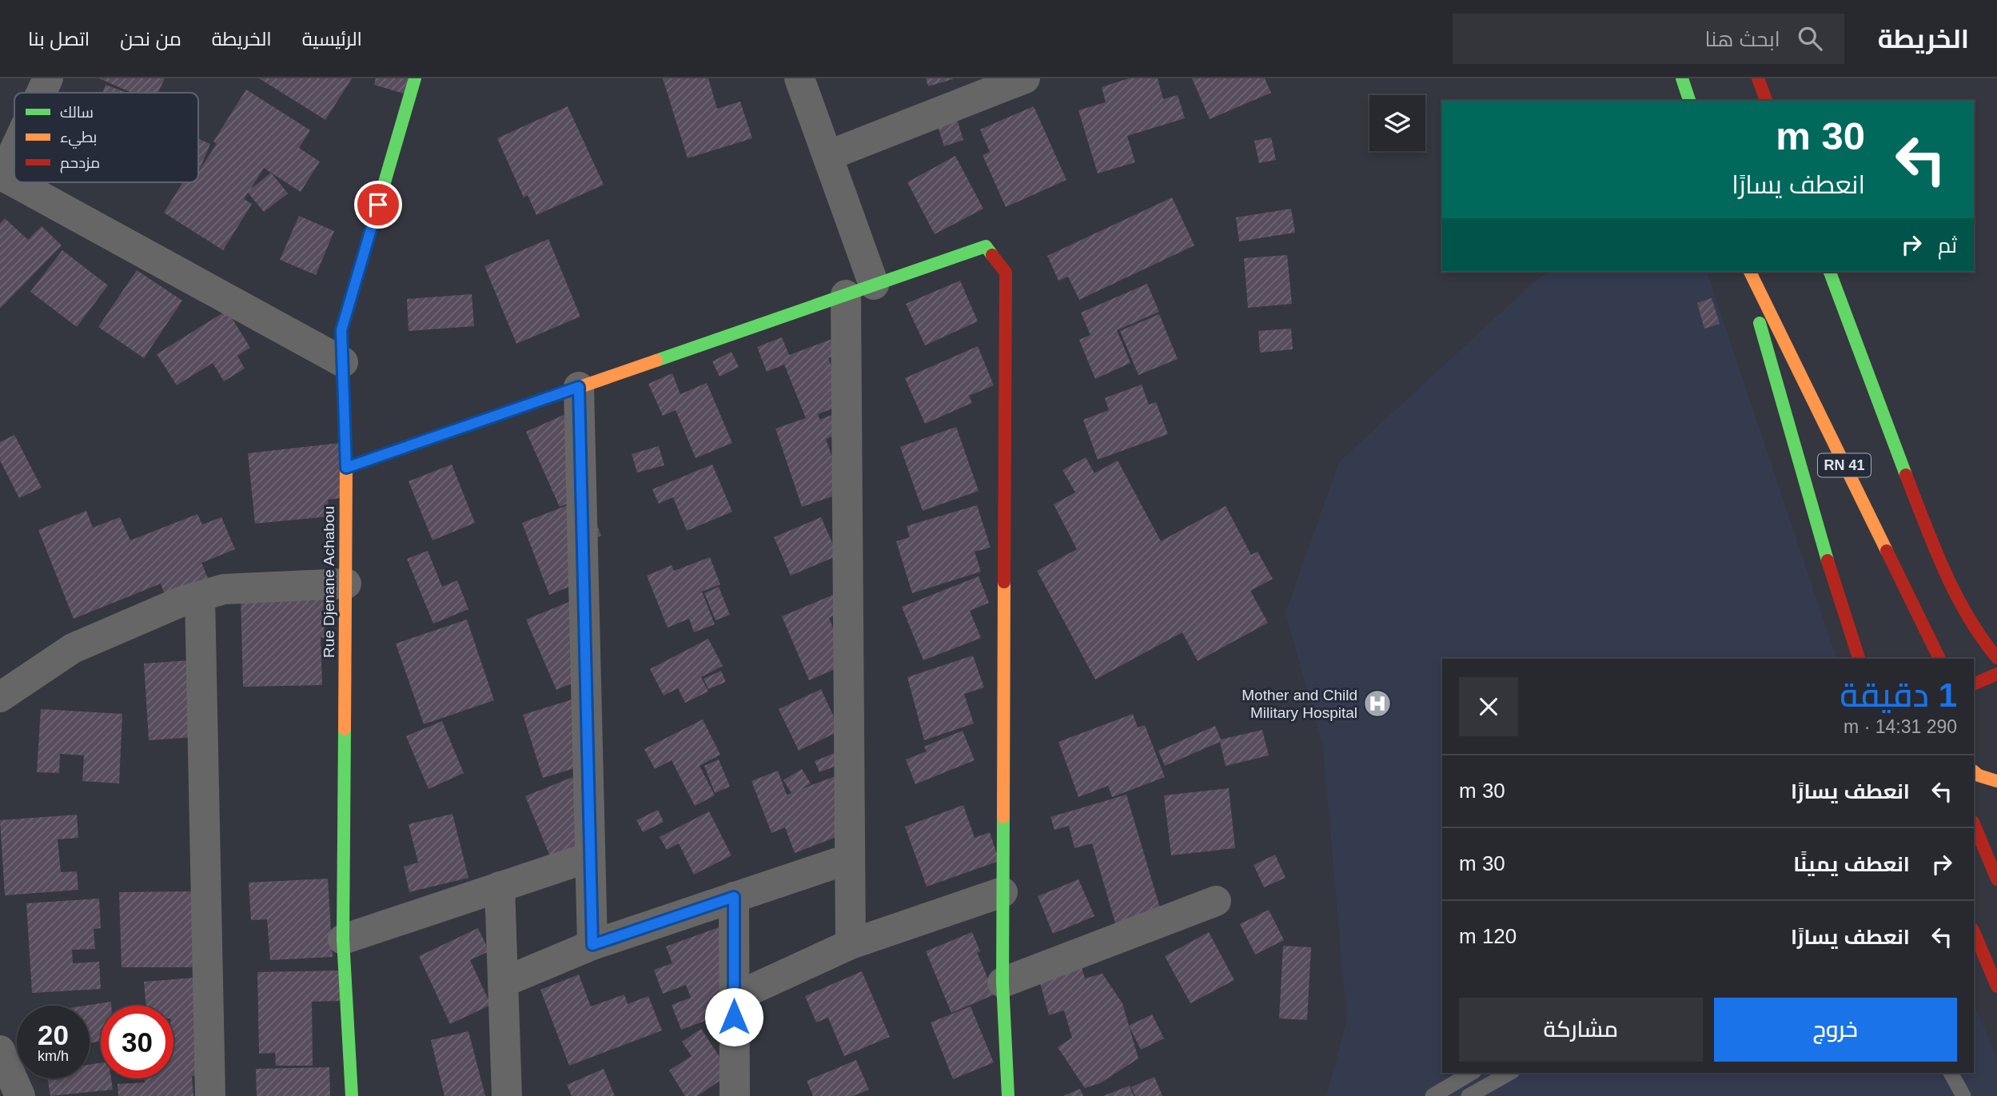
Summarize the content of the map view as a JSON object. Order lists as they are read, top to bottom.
{
  "streets": {
    "main road": ["RN 41", "Rue Djenane Achabou"]
  },
  "places": {
    "hospital": ["Mother and Child Military Hospital"]
  },
  "legend": ["سالك", "بطيء", "مزدحم"],
  "page": {
    "header": "الخريطة",
    "search": "ابحث هنا",
    "nav": [
      "الرئيسية",
      "الخريطة",
      "من نحن",
      "اتصل بنا"
    ],
    "turn": ["30 m", "انعطف يسارًا"],
    "then": "ثم",
    "heading": ["1 دقيقة", "290 m · 14:31"],
    "list": [
      {
        "name": "انعطف يسارًا",
        "value": "30 m"
      },
      {
        "name": "انعطف يمينًا",
        "value": "30 m"
      },
      {
        "name": "انعطف يسارًا",
        "value": "120 m"
      }
    ],
    "buttons": ["خروج", "مشاركة"],
    "speed": "20 km/h",
    "limit": "30"
  }
}
